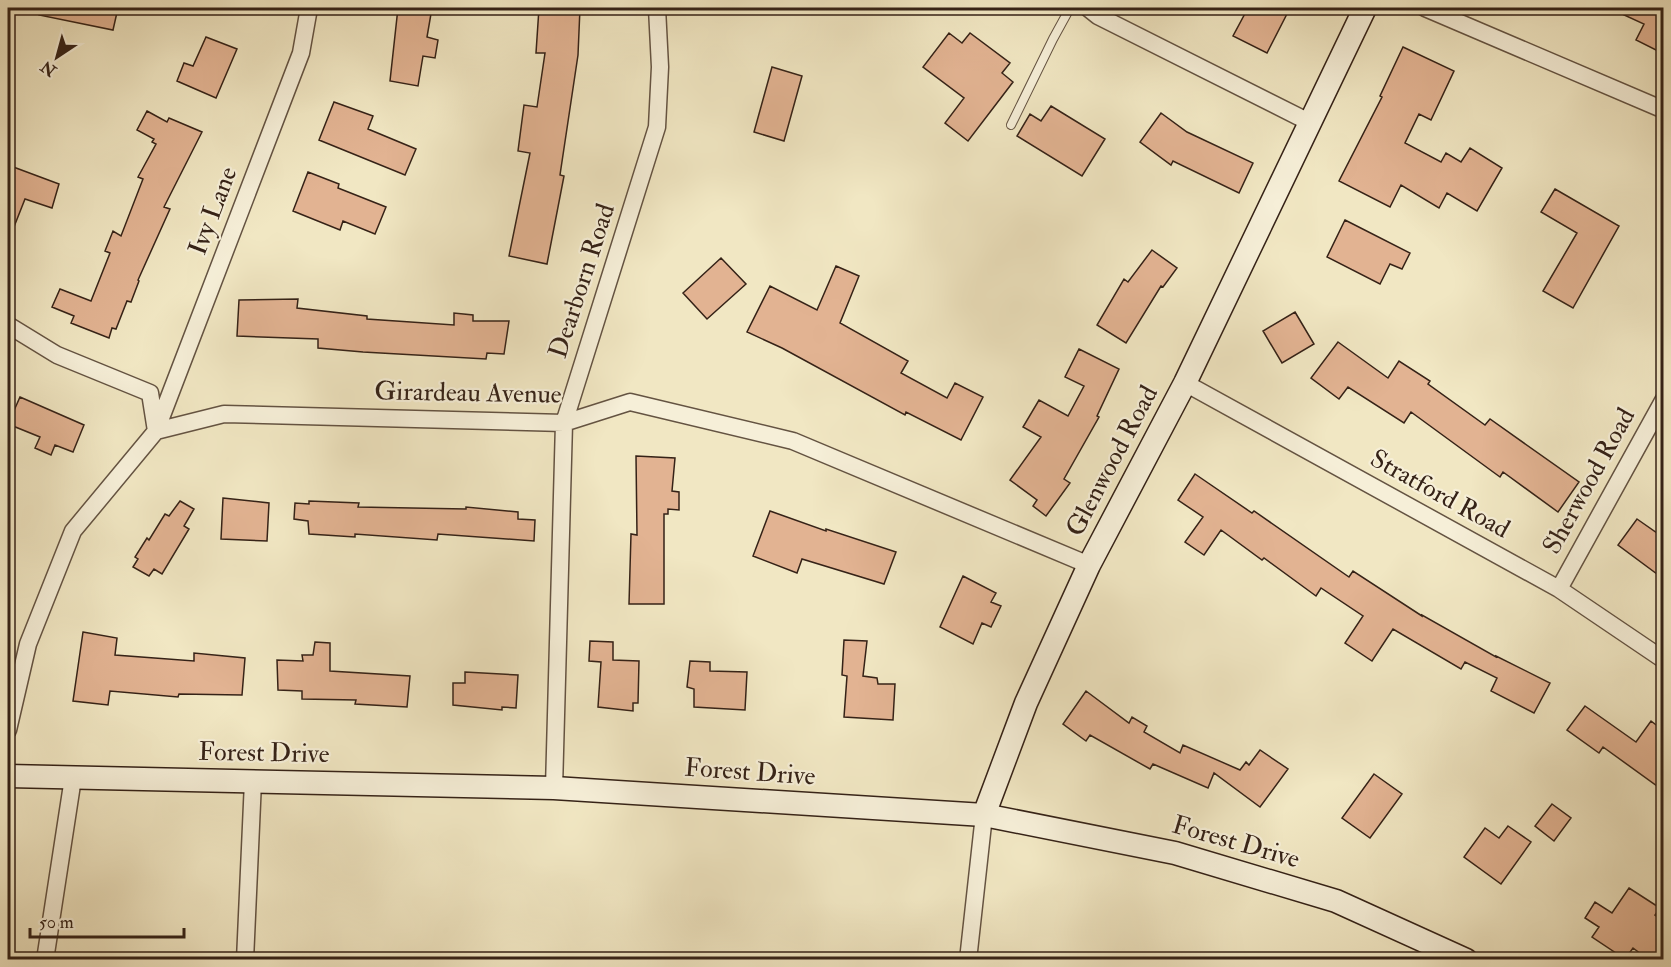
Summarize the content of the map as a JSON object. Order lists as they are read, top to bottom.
{
  "streets": {
    "main road": ["Glenwood Road", "Forest Drive"],
    "street": [
      "Ivy Lane",
      "Dearborn Road",
      "Girardeau Avenue",
      "Sherwood Road",
      "Stratford Road"
    ]
  },
  "crossings": [
    ["Ivy Lane", "Girardeau Avenue"],
    ["Dearborn Road", "Girardeau Avenue"],
    ["Dearborn Road", "Forest Drive"],
    ["Girardeau Avenue", "Glenwood Road"],
    ["Glenwood Road", "Stratford Road"],
    ["Glenwood Road", "Forest Drive"],
    ["Sherwood Road", "Stratford Road"]
  ],
  "scale_bar": "50 m",
  "north": "bottom left"
}
